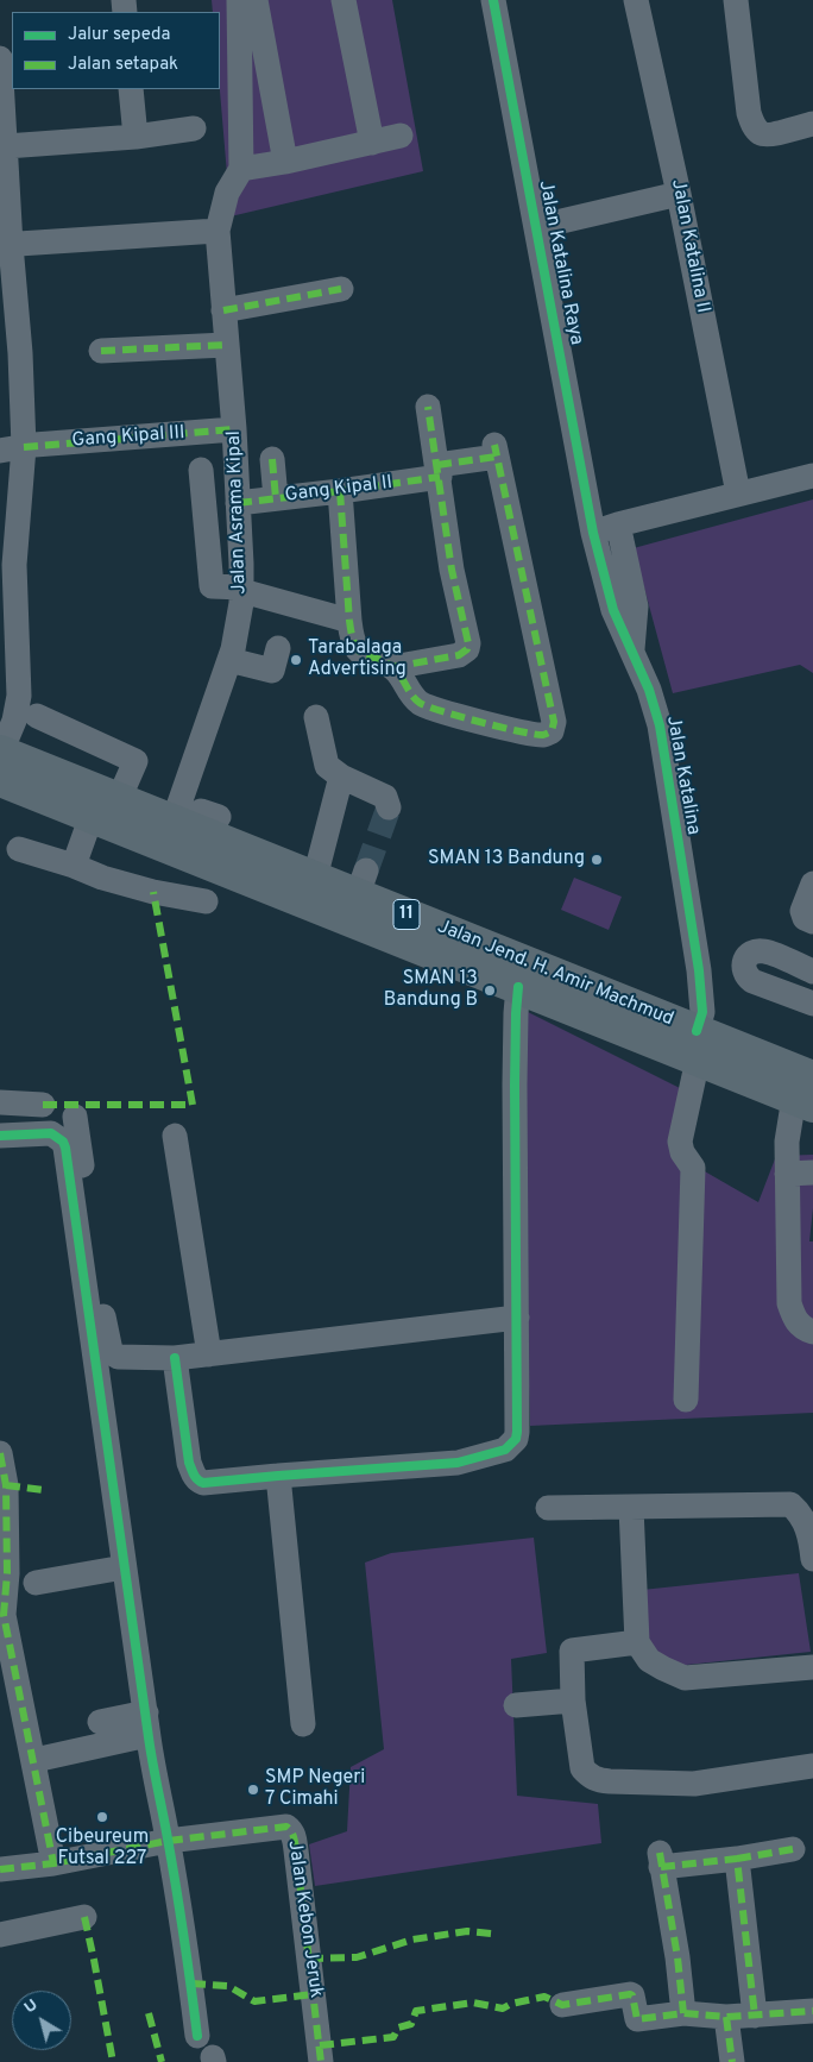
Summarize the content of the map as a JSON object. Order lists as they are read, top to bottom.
{
  "streets": {
    "highway": ["11", "Jalan Jend. H. Amir Machmud"],
    "street": [
      "Jalan Katalina II",
      "Jalan Katalina Raya",
      "Gang Kipal III",
      "Gang Kipal II",
      "Jalan Asrama Kipal",
      "Jalan Katalina",
      "Jalan Kebon Jeruk"
    ]
  },
  "crossings": [
    ["Jalan Katalina Raya", "Jalan Katalina"],
    ["Gang Kipal III", "Jalan Asrama Kipal"],
    ["Gang Kipal II", "Jalan Asrama Kipal"],
    ["Jalan Asrama Kipal", "Jalan Jend. H. Amir Machmud"],
    ["Jalan Katalina", "Jalan Jend. H. Amir Machmud"]
  ],
  "places": [
    "Tarabalaga Advertising",
    "SMAN 13 Bandung",
    "SMAN 13 Bandung B",
    "SMP Negeri 7 Cimahi",
    "Cibeureum Futsal 227"
  ],
  "legend": ["Jalur sepeda", "Jalan setapak"],
  "north": "top left"
}
